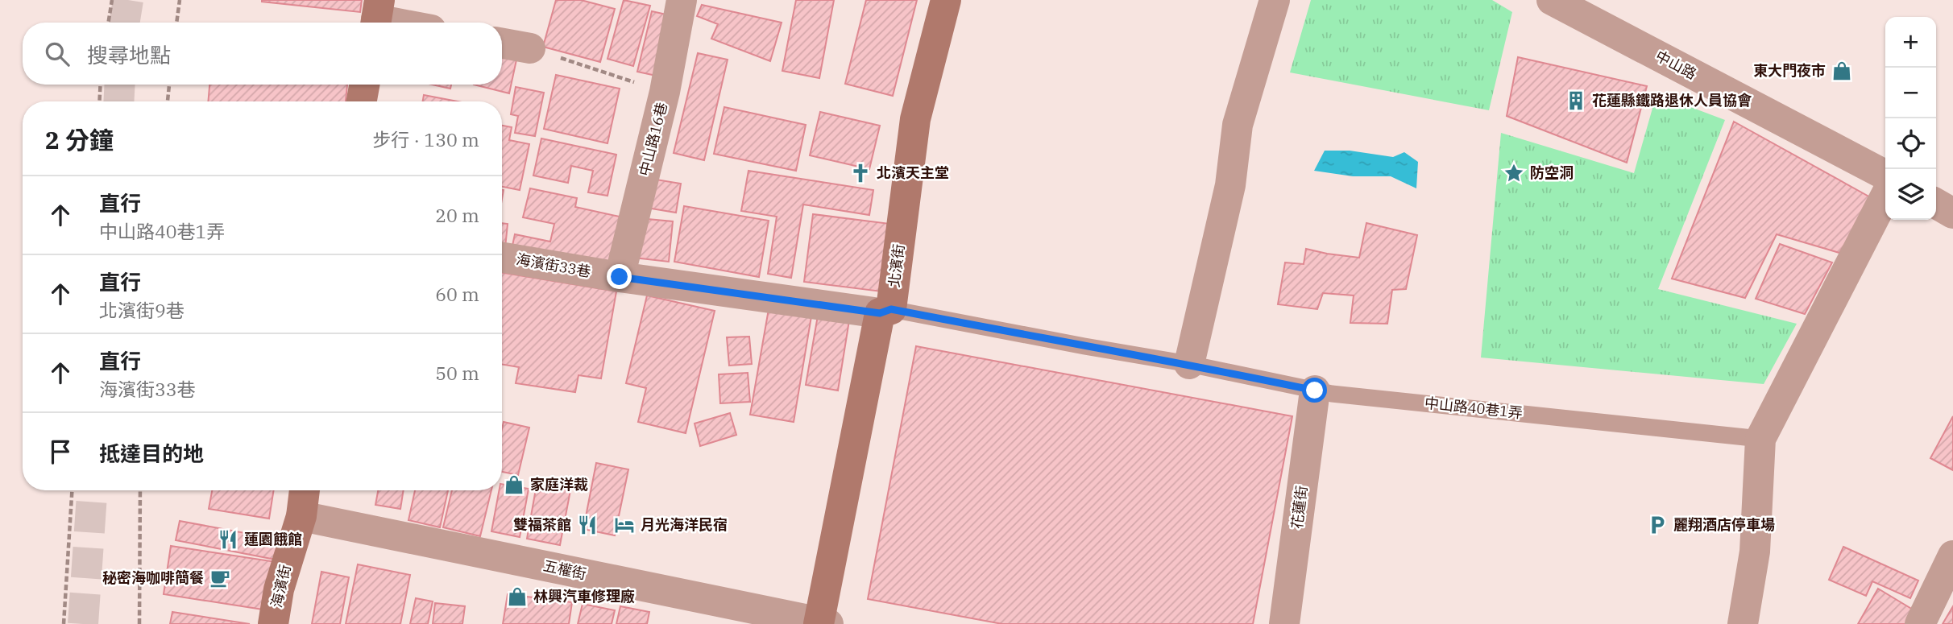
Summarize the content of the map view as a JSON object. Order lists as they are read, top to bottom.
{
  "streets": {
    "main road": ["北濱街", "海濱街"],
    "street": [
      "中山路",
      "中山路16巷",
      "海濱街33巷",
      "花蓮街",
      "五權街"
    ],
    "lane": ["中山路40巷1弄"]
  },
  "crossings": [
    ["中山路16巷", "海濱街33巷"],
    ["海濱街33巷", "北濱街"],
    ["海濱街33巷", "中山路40巷1弄"],
    ["北濱街", "中山路40巷1弄"],
    ["北濱街", "五權街"],
    ["中山路40巷1弄", "花蓮街"],
    ["五權街", "海濱街"]
  ],
  "places": {
    "shop": ["東大門夜市", "家庭洋裁", "林興汽車修理廠"],
    "building": ["花蓮縣鐵路退休人員協會"],
    "church": ["北濱天主堂"],
    "place": ["防空洞"],
    "restaurant": ["雙福茶館", "蓮園餓館"],
    "hotel": ["月光海洋民宿"],
    "parking": ["麗翔酒店停車場"],
    "cafe": ["秘密海咖啡簡餐"]
  },
  "page": {
    "map_buttons": ["+", "−"],
    "search": "搜尋地點",
    "heading": ["2 分鐘", "步行 · 130 m"],
    "list": [
      ["直行", "中山路40巷1弄", "20 m"],
      ["直行", "北濱街9巷", "60 m"],
      ["直行", "海濱街33巷", "50 m"],
      "抵達目的地"
    ]
  }
}
